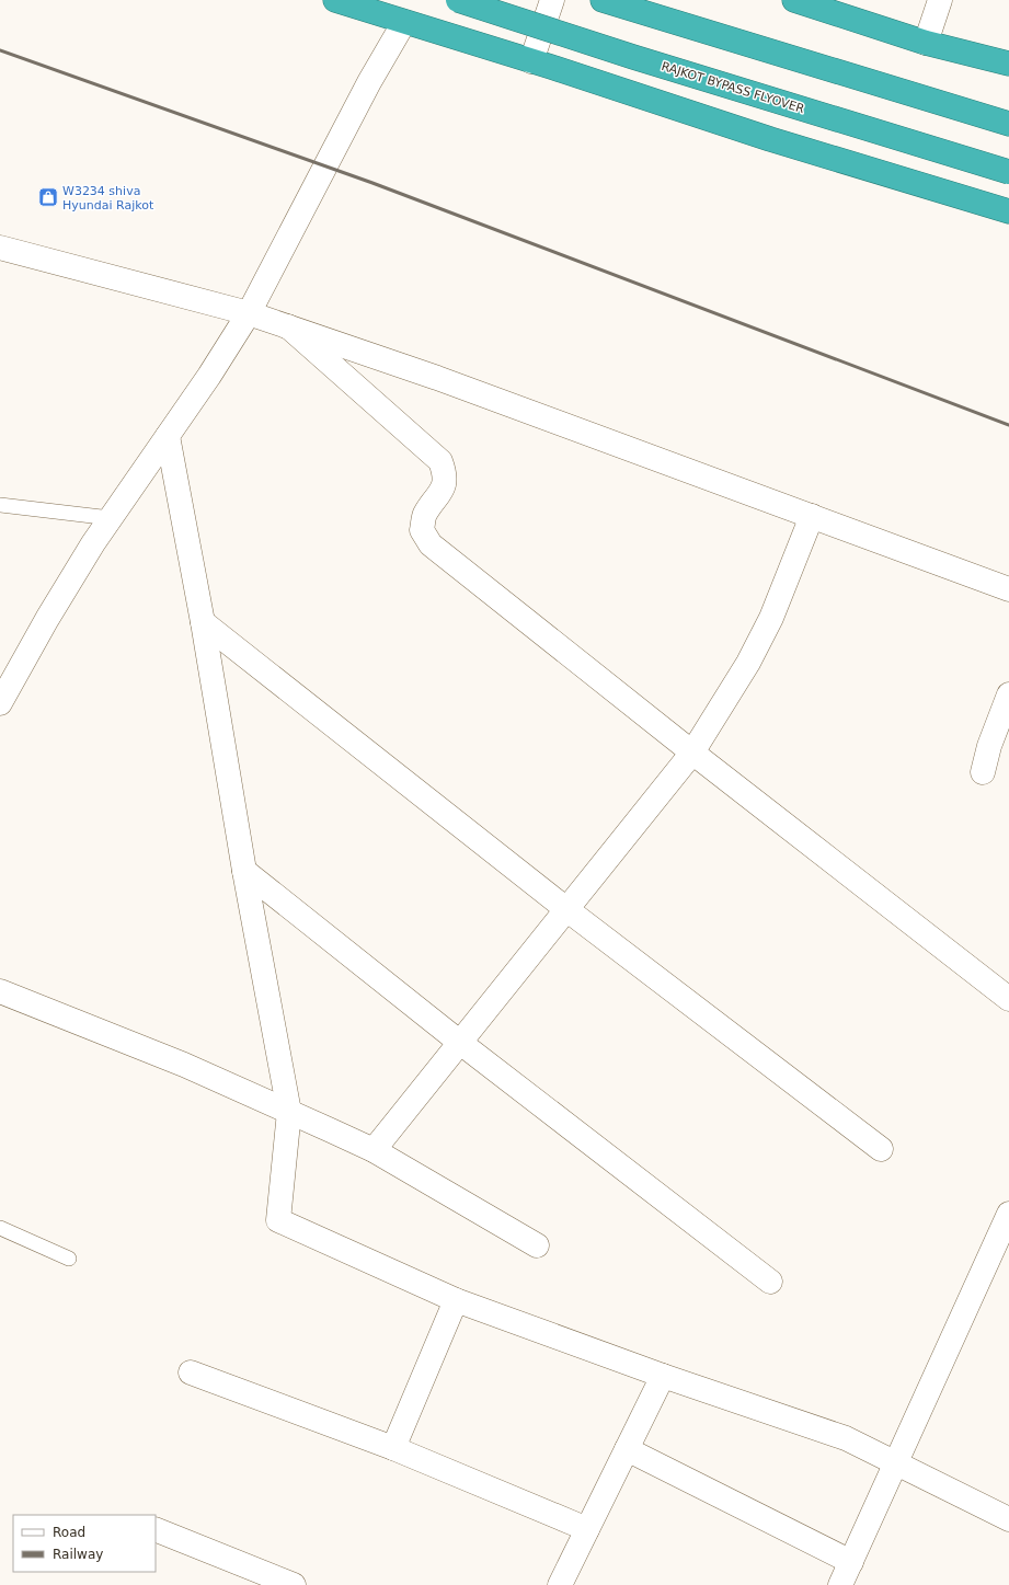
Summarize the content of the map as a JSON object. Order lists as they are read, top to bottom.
{
  "streets": {
    "highway": ["RAJKOT BYPASS FLYOVER"]
  },
  "places": {
    "shop": ["W3234 shiva Hyundai Rajkot"]
  },
  "legend": ["Road", "Railway"]
}
